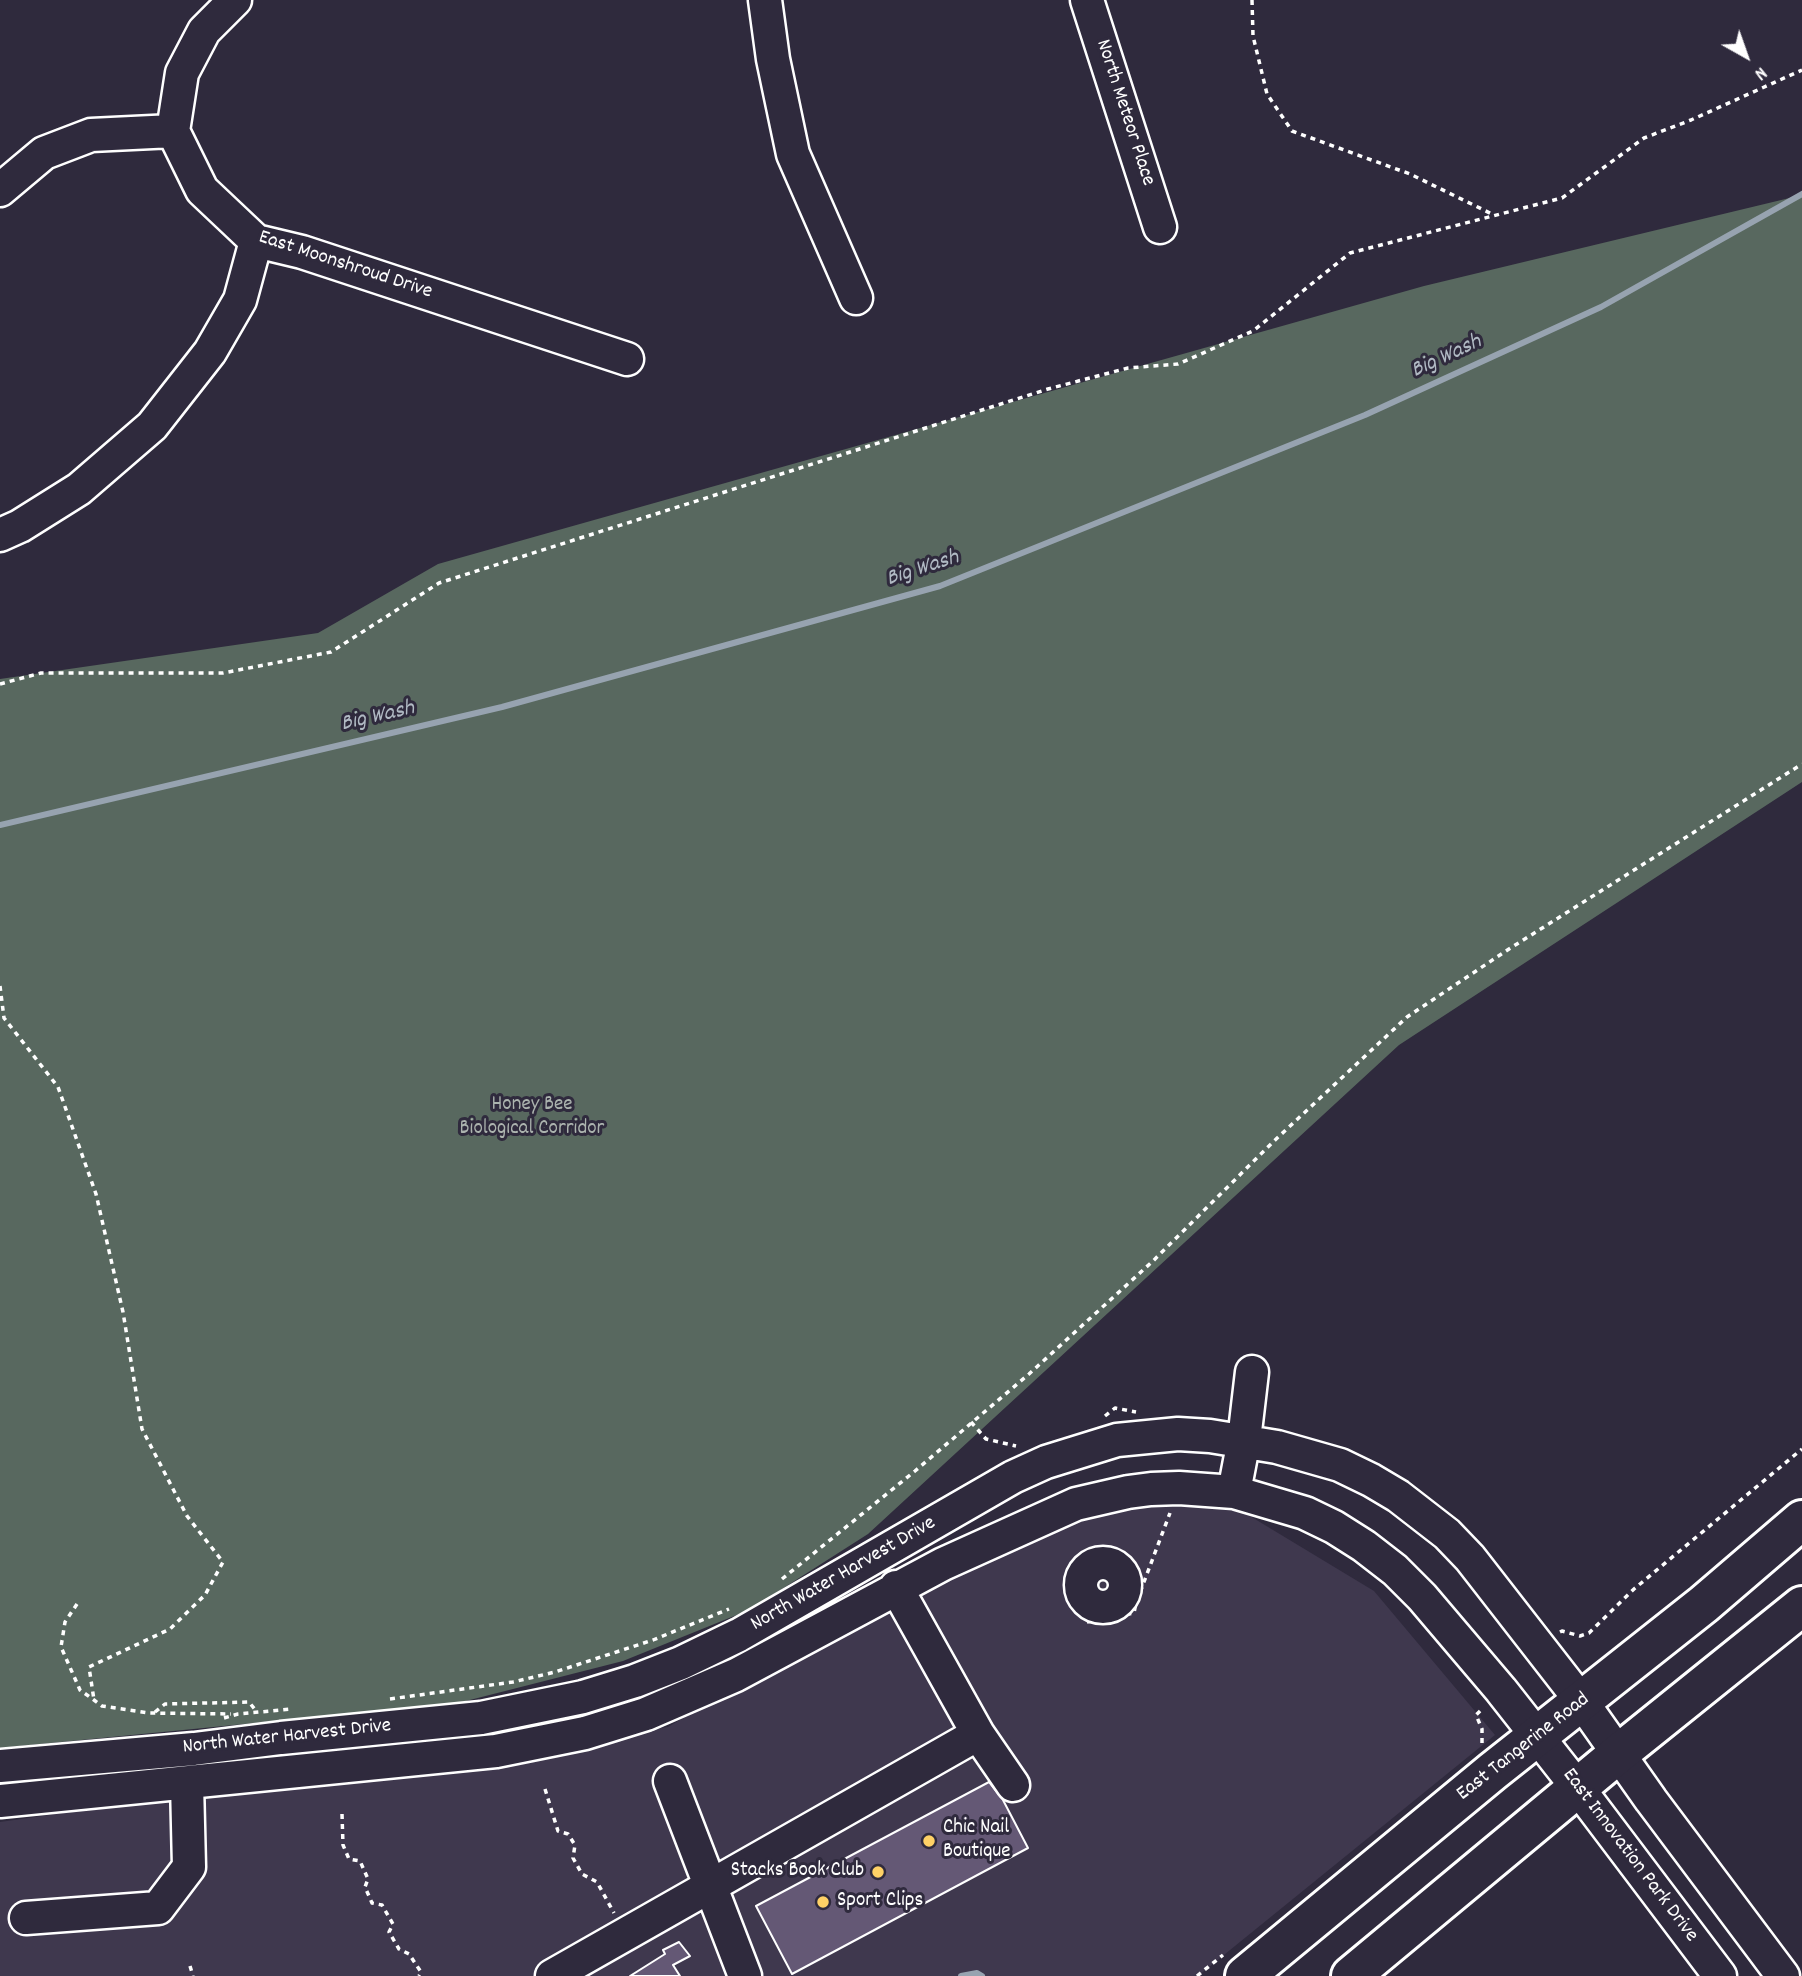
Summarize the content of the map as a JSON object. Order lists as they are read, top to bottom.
{
  "streets": {
    "main road": ["East Tangerine Road"],
    "street": [
      "North Meteor Place",
      "East Moonshroud Drive",
      "North Water Harvest Drive",
      "East Innovation Park Drive"
    ]
  },
  "crossings": [
    ["North Water Harvest Drive", "East Tangerine Road"],
    ["North Water Harvest Drive", "East Innovation Park Drive"],
    ["East Tangerine Road", "East Innovation Park Drive"]
  ],
  "water": ["Big Wash"],
  "parks": ["Honey Bee Biological Corridor"],
  "places": ["Chic Nail Boutique", "Stacks Book Club", "Sport Clips"],
  "north": "bottom right"
}
